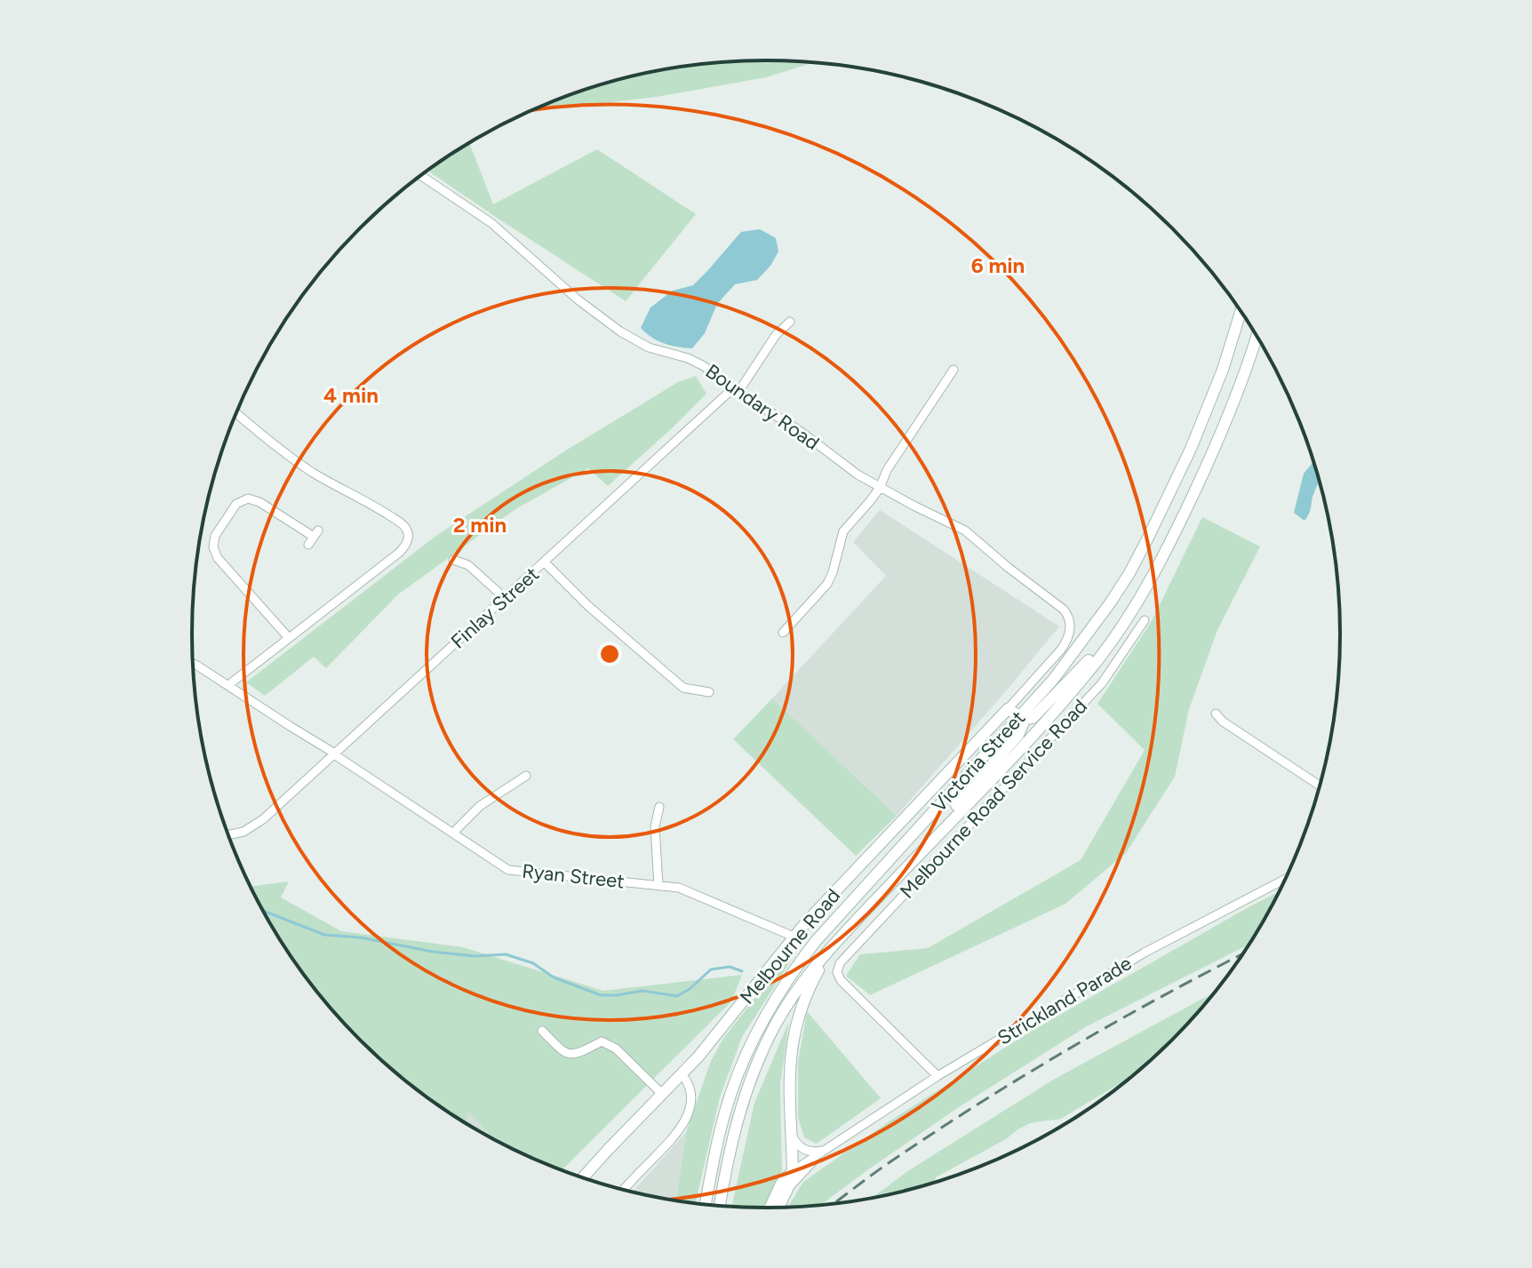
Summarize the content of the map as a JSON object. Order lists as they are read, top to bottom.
{
  "streets": {
    "main road": ["Victoria Street", "Melbourne Road", "Strickland Parade"],
    "street": [
      "Boundary Road",
      "Finlay Street",
      "Melbourne Road Service Road",
      "Ryan Street"
    ]
  },
  "crossings": [
    ["Boundary Road", "Finlay Street"],
    ["Boundary Road", "Melbourne Road"],
    ["Finlay Street", "Ryan Street"],
    ["Melbourne Road Service Road", "Strickland Parade"],
    ["Ryan Street", "Melbourne Road"]
  ],
  "rings": ["6 min", "4 min", "2 min"]
}
